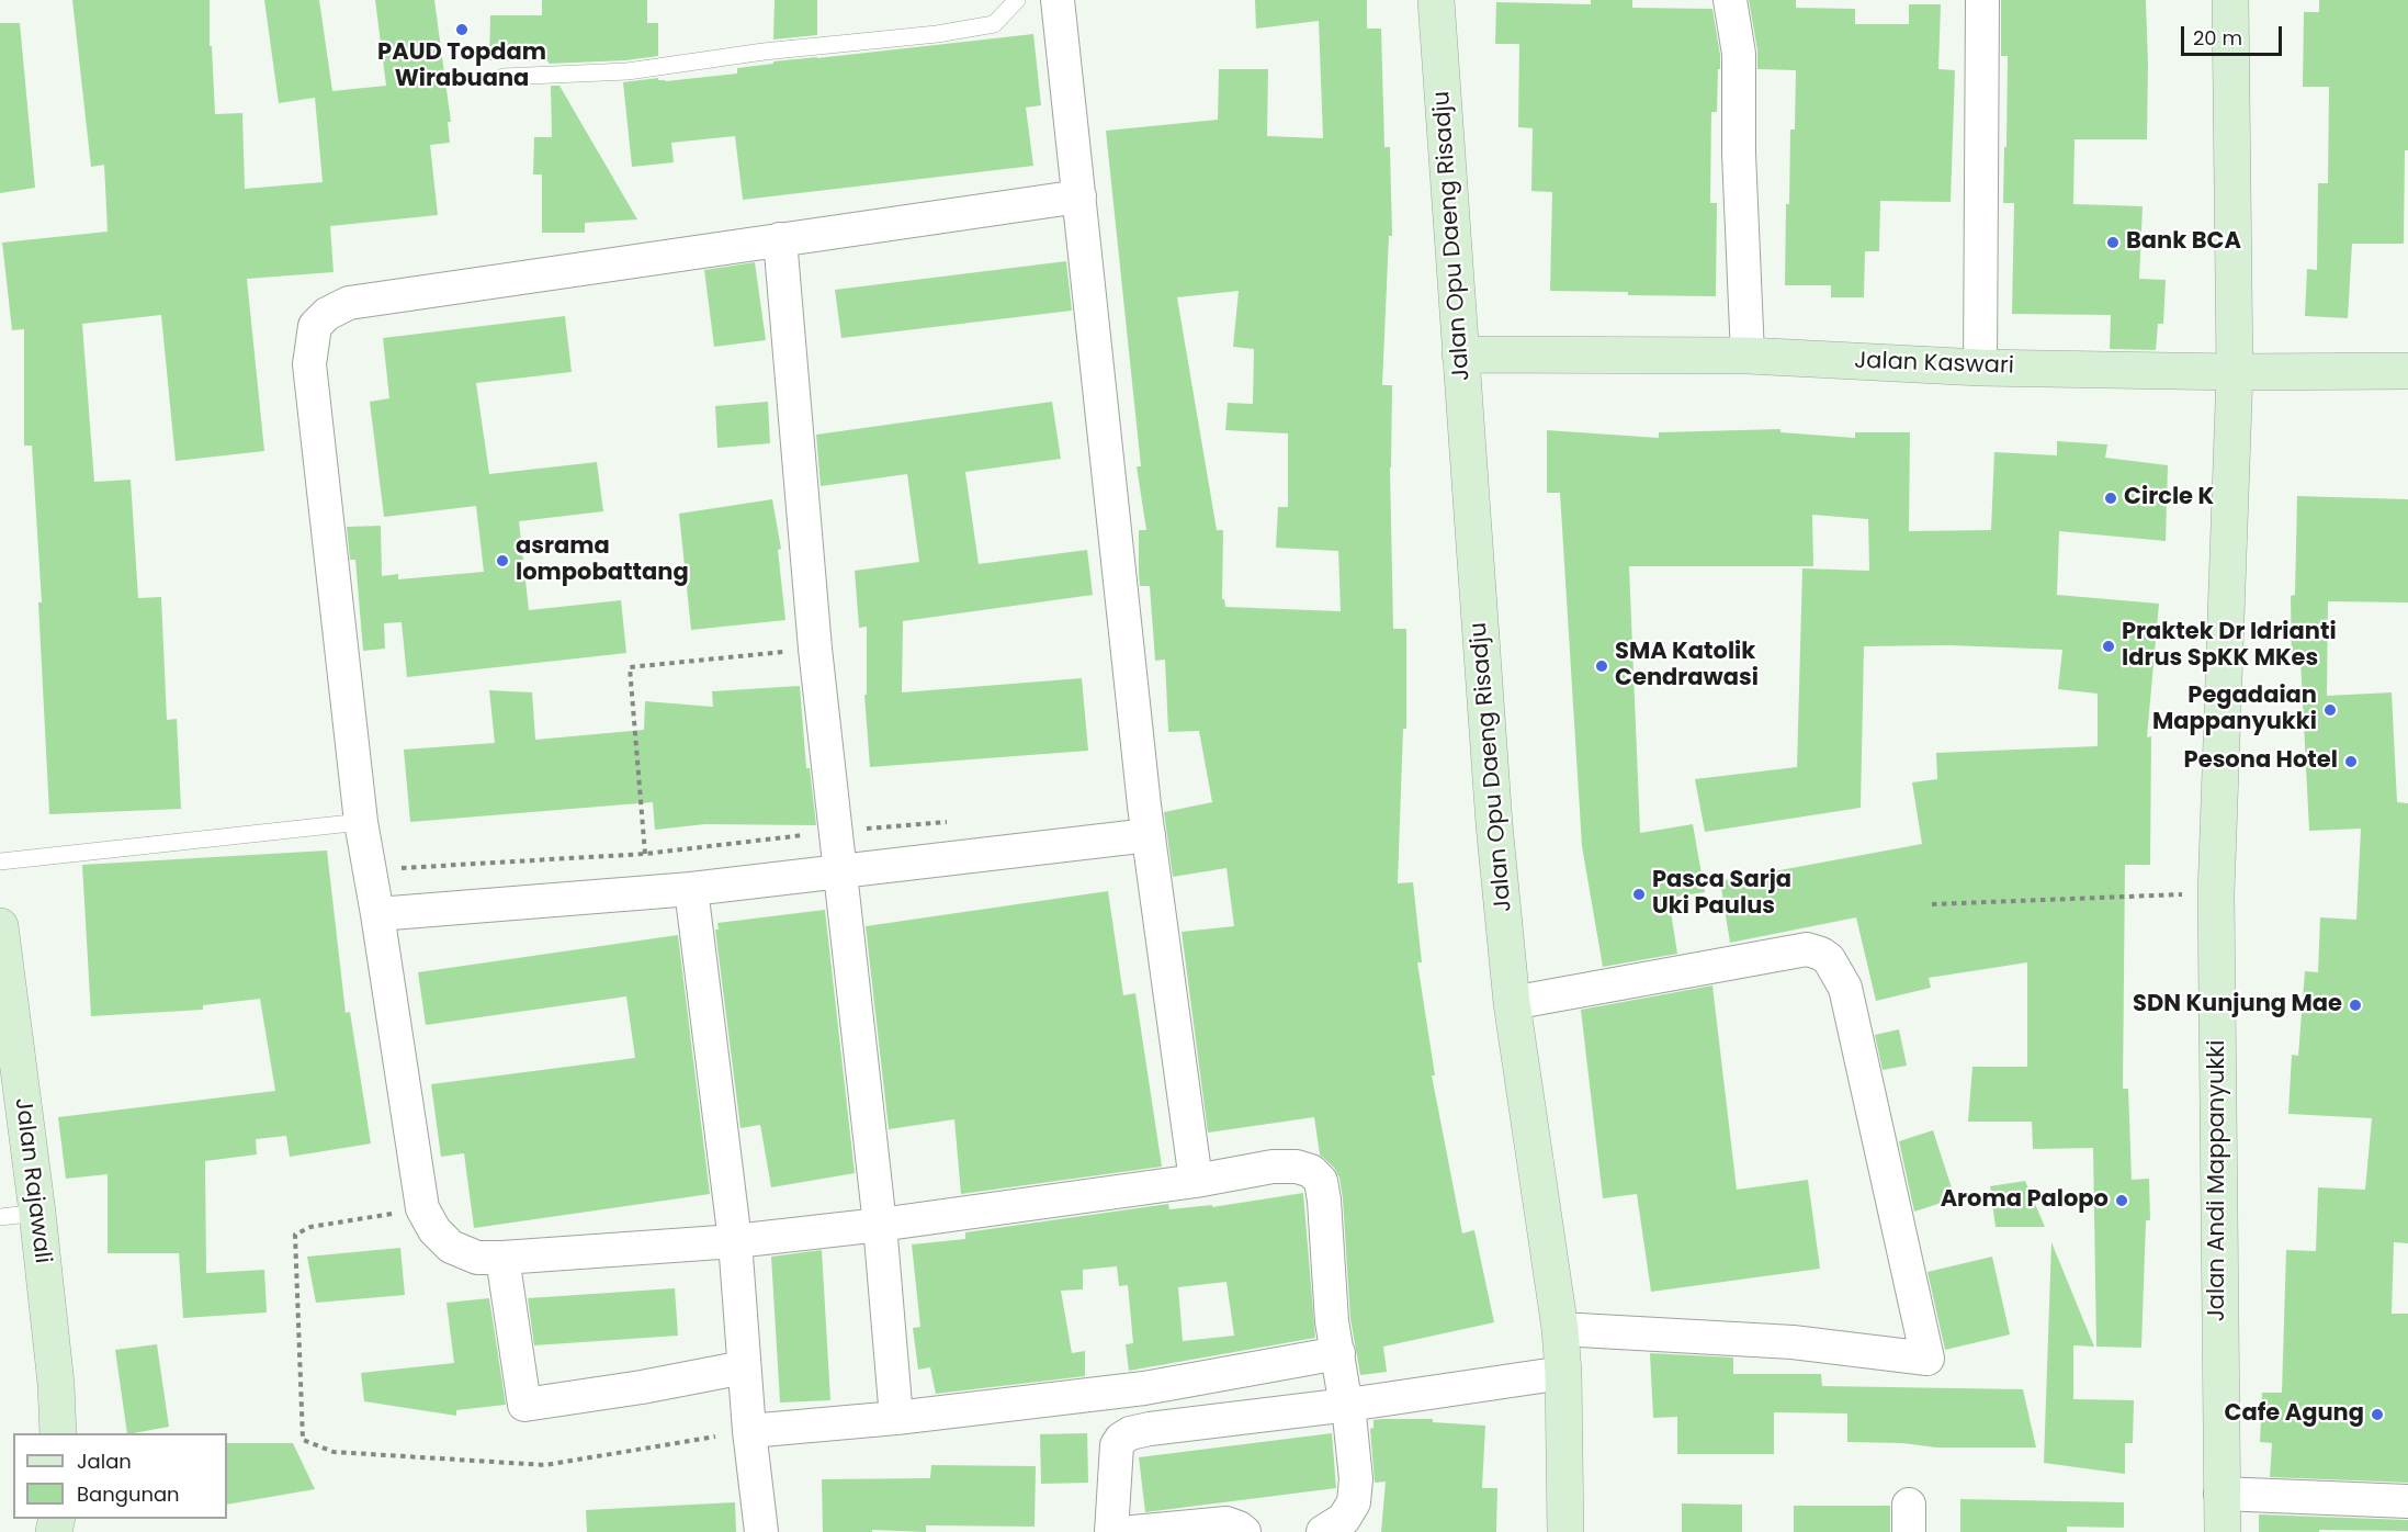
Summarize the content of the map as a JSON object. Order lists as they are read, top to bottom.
{
  "streets": {
    "main road": [
      "Jalan Opu Daeng Risadju",
      "Jalan Kaswari",
      "Jalan Rajawali",
      "Jalan Andi Mappanyukki"
    ]
  },
  "crossings": [
    ["Jalan Opu Daeng Risadju", "Jalan Kaswari"],
    ["Jalan Kaswari", "Jalan Andi Mappanyukki"]
  ],
  "places": [
    "PAUD Topdam Wirabuana",
    "Bank BCA",
    "Circle K",
    "asrama lompobattang",
    "Praktek Dr Idrianti Idrus SpKK MKes",
    "SMA Katolik Cendrawasi",
    "Pegadaian Mappanyukki",
    "Pesona Hotel",
    "Pasca Sarja Uki Paulus",
    "SDN Kunjung Mae",
    "Aroma Palopo",
    "Cafe Agung"
  ],
  "legend": ["Jalan", "Bangunan"],
  "scale_bar": "20 m"
}
